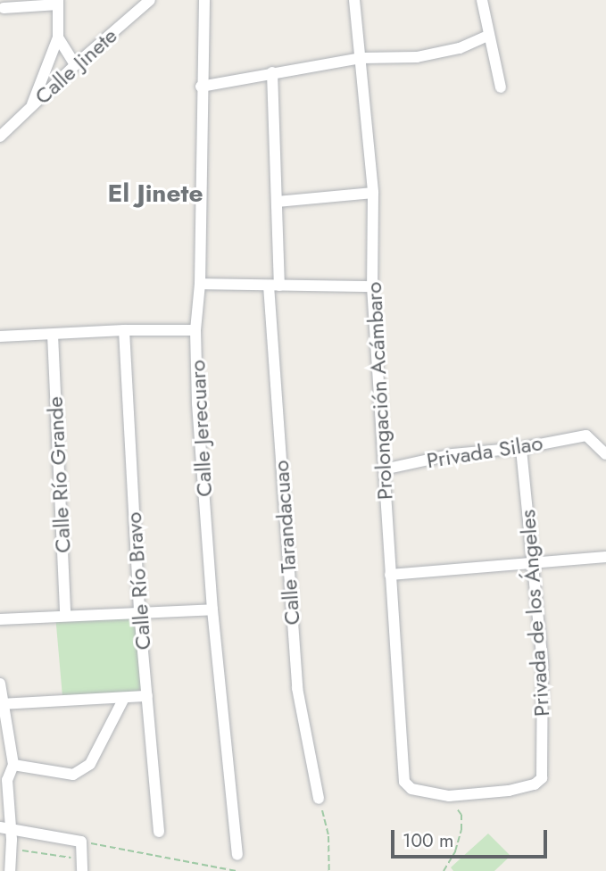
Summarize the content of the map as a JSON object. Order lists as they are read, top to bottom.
{
  "streets": {
    "street": [
      "Calle Jinete",
      "Prolongación Acámbaro",
      "Calle Jerecuaro",
      "Privada Silao",
      "Calle Río Grande",
      "Calle Tarandacuao",
      "Calle Río Bravo",
      "Privada de los Ángeles"
    ]
  },
  "crossings": [
    ["Prolongación Acámbaro", "Privada Silao"],
    ["Prolongación Acámbaro", "Privada de los Ángeles"],
    ["Privada Silao", "Privada de los Ángeles"]
  ],
  "districts": ["El Jinete"],
  "scale_bar": "100 m"
}
